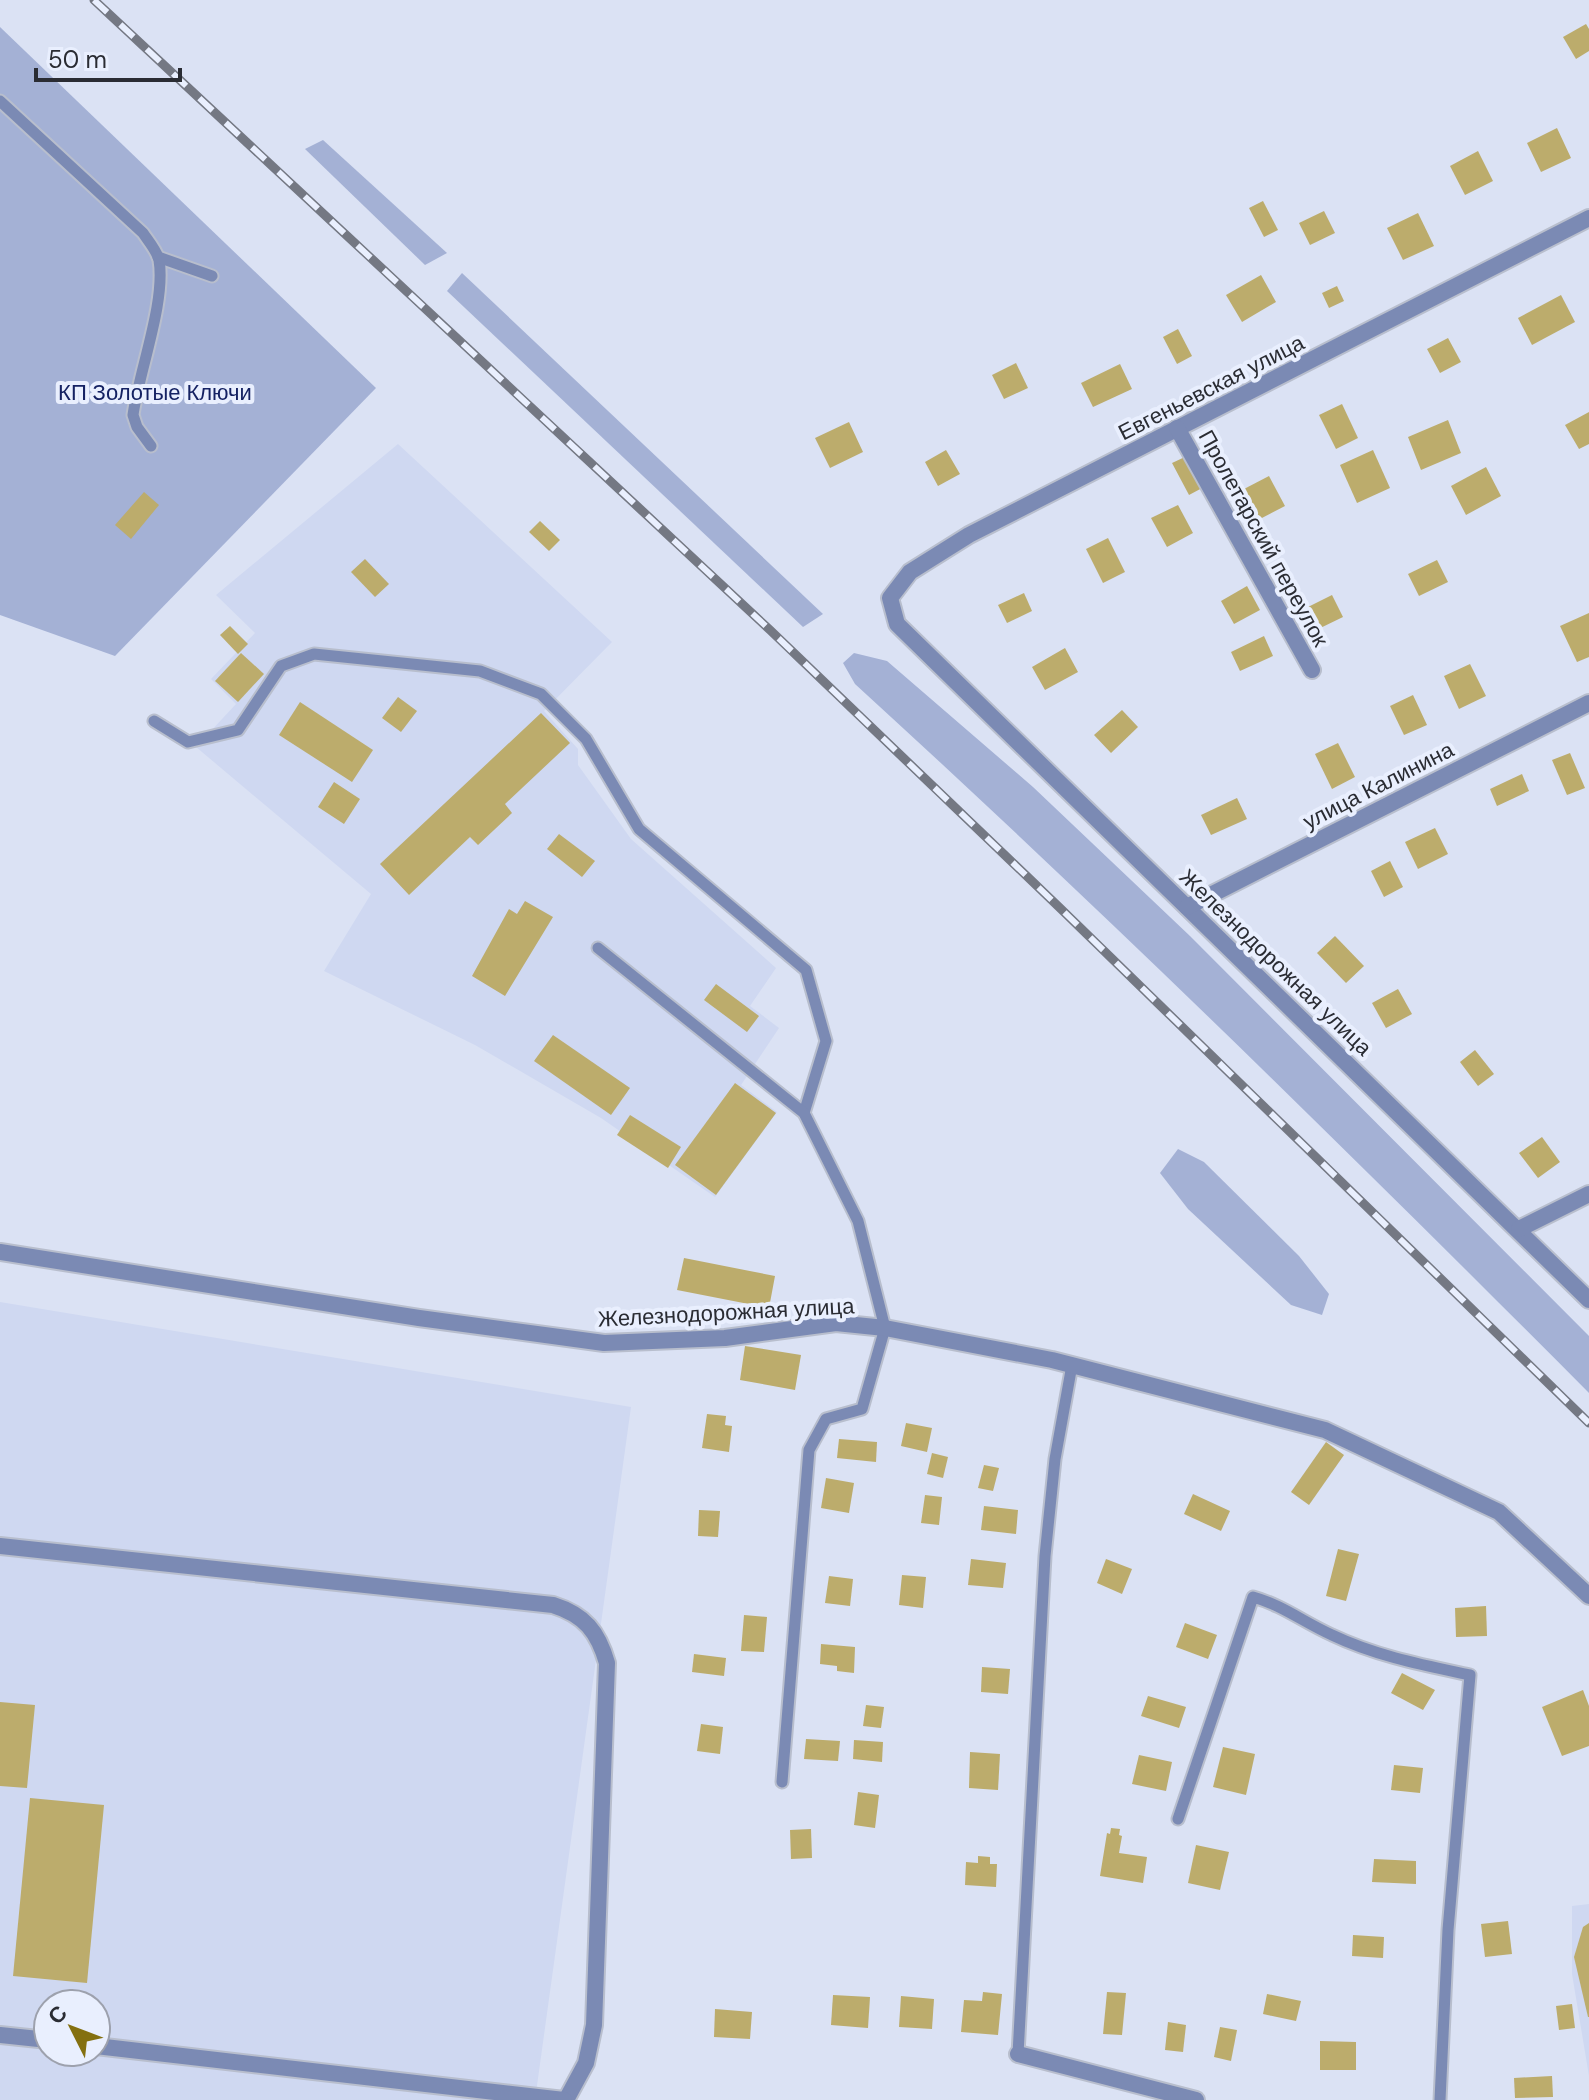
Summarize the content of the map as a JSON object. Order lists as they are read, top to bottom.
{
  "streets": {
    "street": [
      "Евгеньевская улица",
      "Пролетарский переулок",
      "улица Калинина",
      "Железнодорожная улица"
    ]
  },
  "crossings": [
    ["Евгеньевская улица", "Пролетарский переулок"],
    ["Евгеньевская улица", "Железнодорожная улица"],
    ["улица Калинина", "Железнодорожная улица"]
  ],
  "parks": ["КП Золотые Ключи"],
  "scale_bar": "50 m",
  "north": "top left"
}
